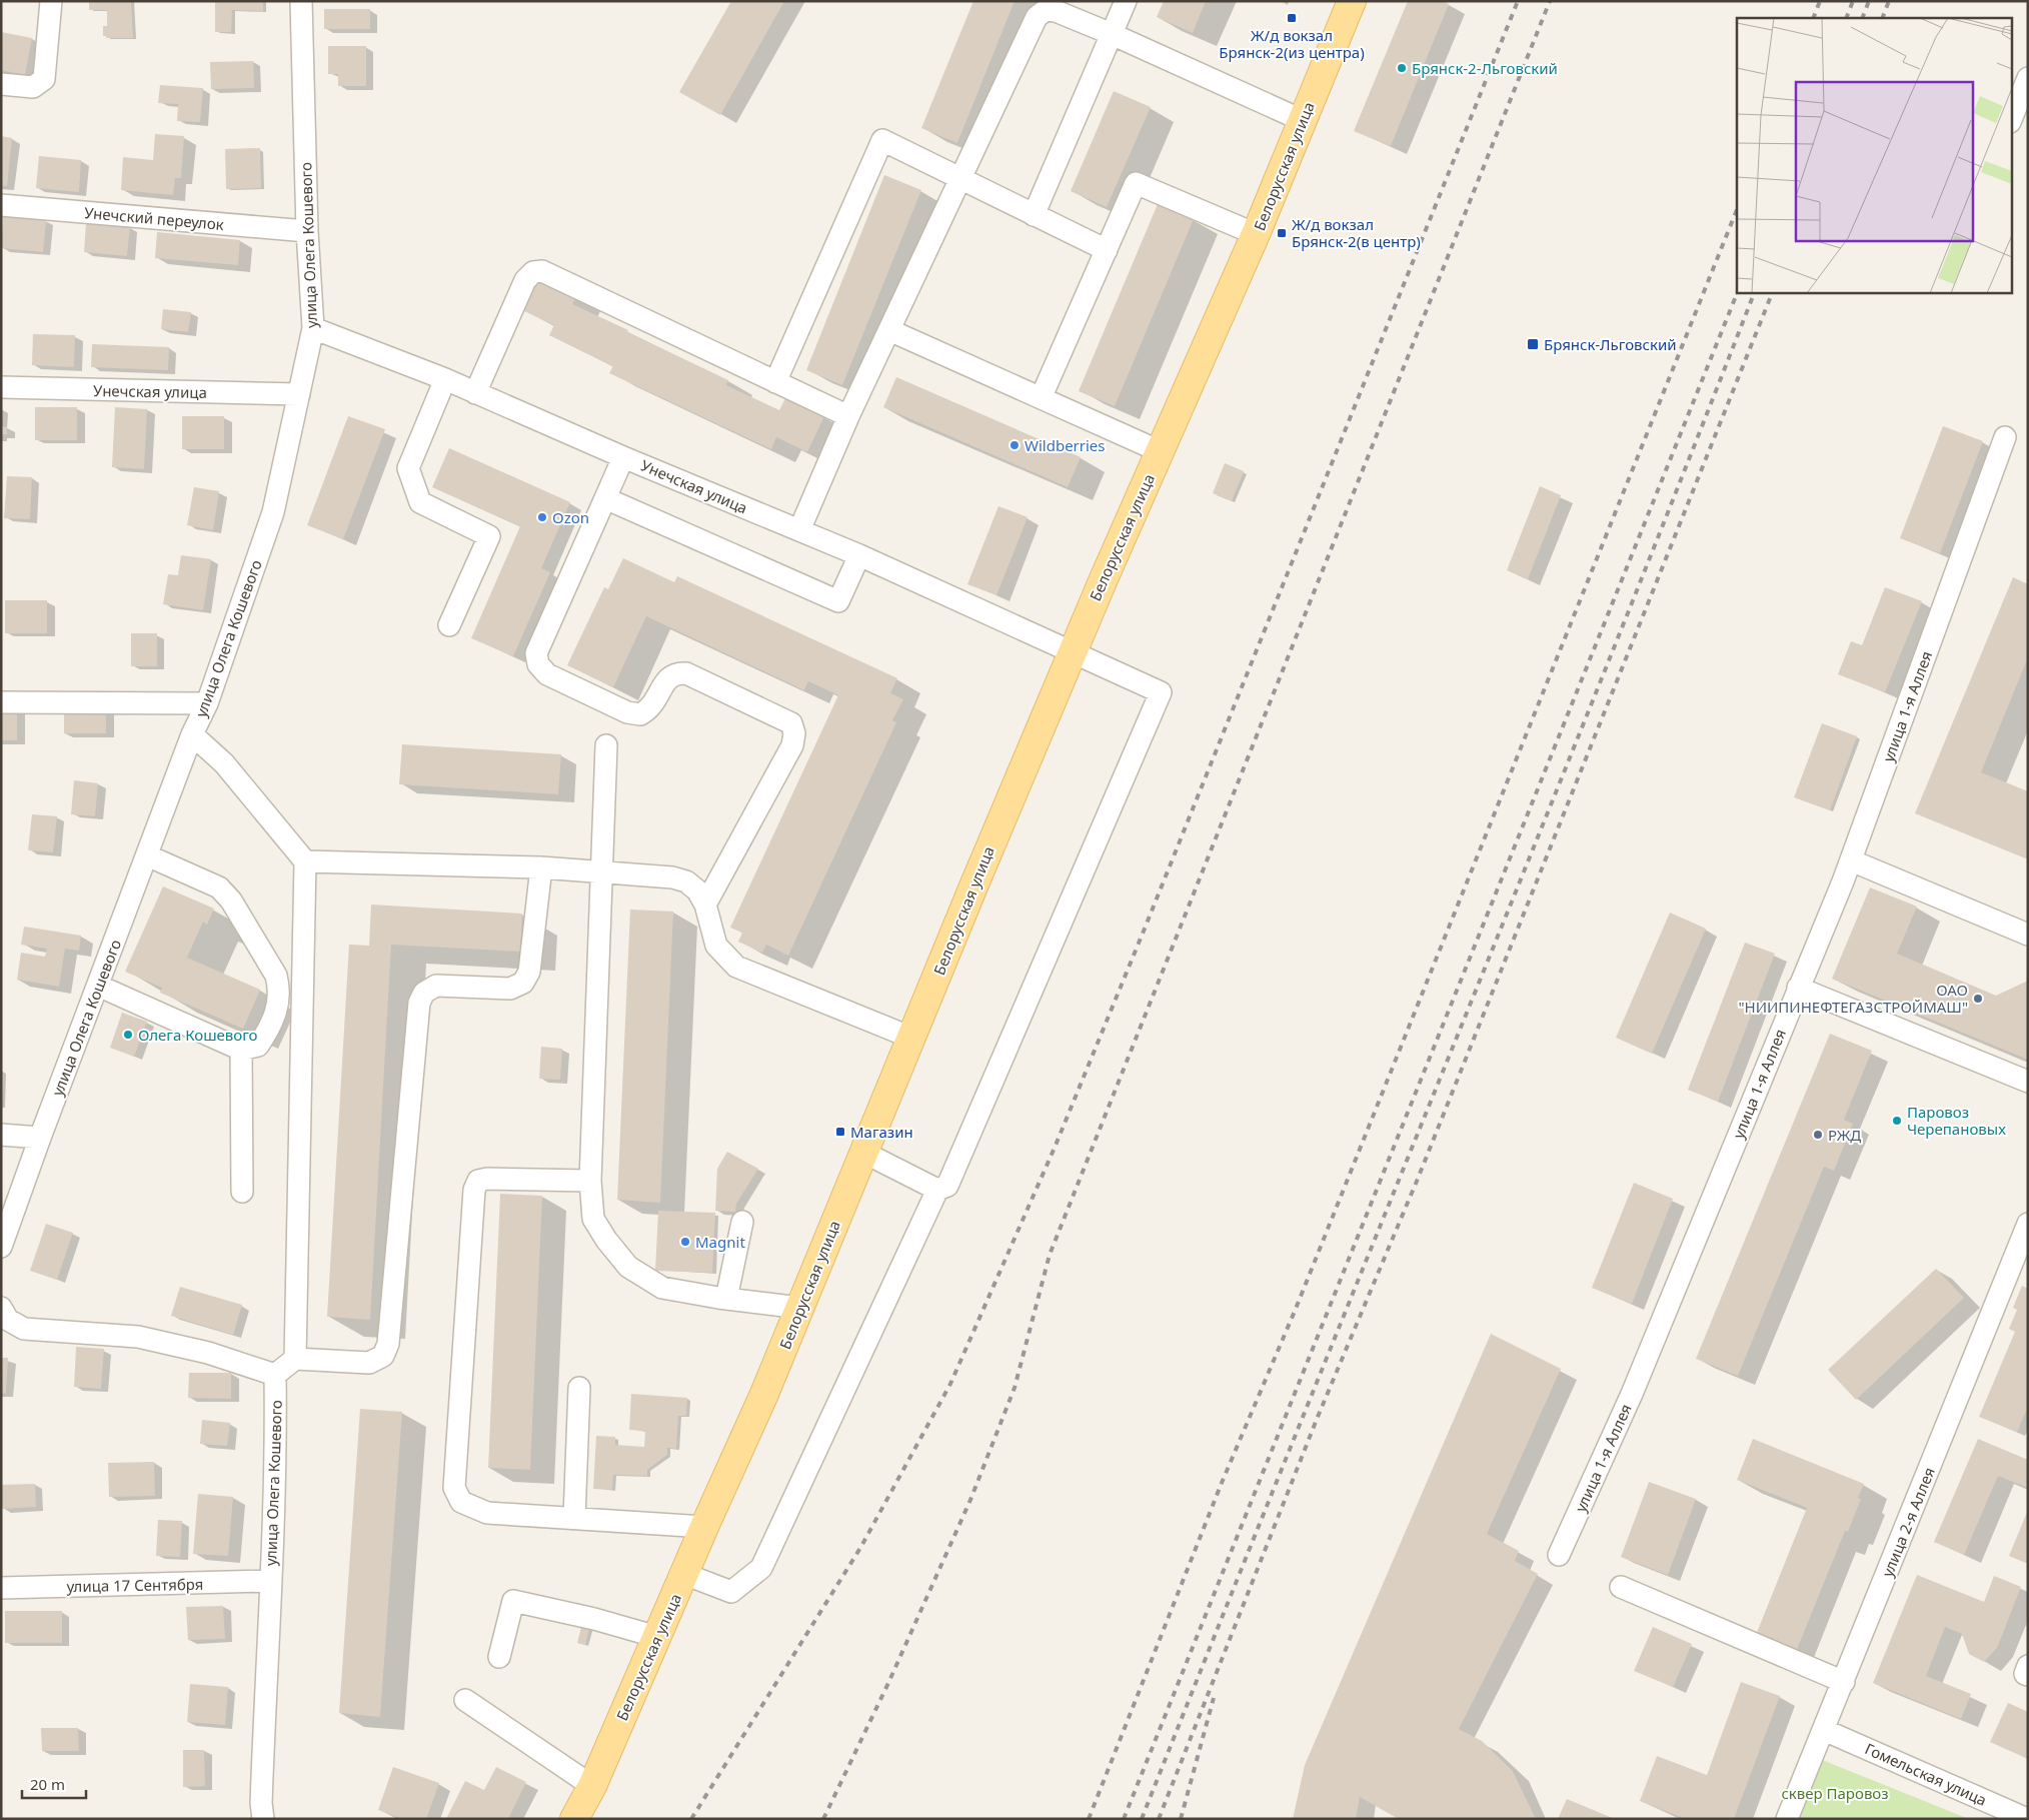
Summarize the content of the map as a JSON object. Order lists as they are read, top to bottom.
{
  "streets": {
    "main road": ["Белорусская улица"],
    "street": [
      "Унечский переулок",
      "улица Олега Кошевого",
      "Унечская улица",
      "улица 1-я Аллея",
      "улица 2-я Аллея",
      "улица 17 Сентября",
      "Гомельская улица"
    ]
  },
  "crossings": [
    ["Белорусская улица", "Унечская улица"],
    ["Унечский переулок", "улица Олега Кошевого"],
    ["улица Олега Кошевого", "Унечская улица"],
    ["улица Олега Кошевого", "улица 17 Сентября"],
    ["улица 2-я Аллея", "Гомельская улица"]
  ],
  "parks": ["сквер Паровоз"],
  "places": {
    "transit": [
      "Ж/д вокзал Брянск-2(из центра)",
      "Ж/д вокзал Брянск-2(в центр)",
      "Брянск-Льговский",
      "Магазин"
    ],
    "other": [
      "Брянск-2-Льговский",
      "Wildberries",
      "Ozon",
      "ОАО \"НИИПИНЕФТЕГАЗСТРОЙМАШ\"",
      "Олега Кошевого",
      "Паровоз Черепановых",
      "РЖД",
      "Magnit"
    ]
  },
  "scale_bar": "20 m"
}
